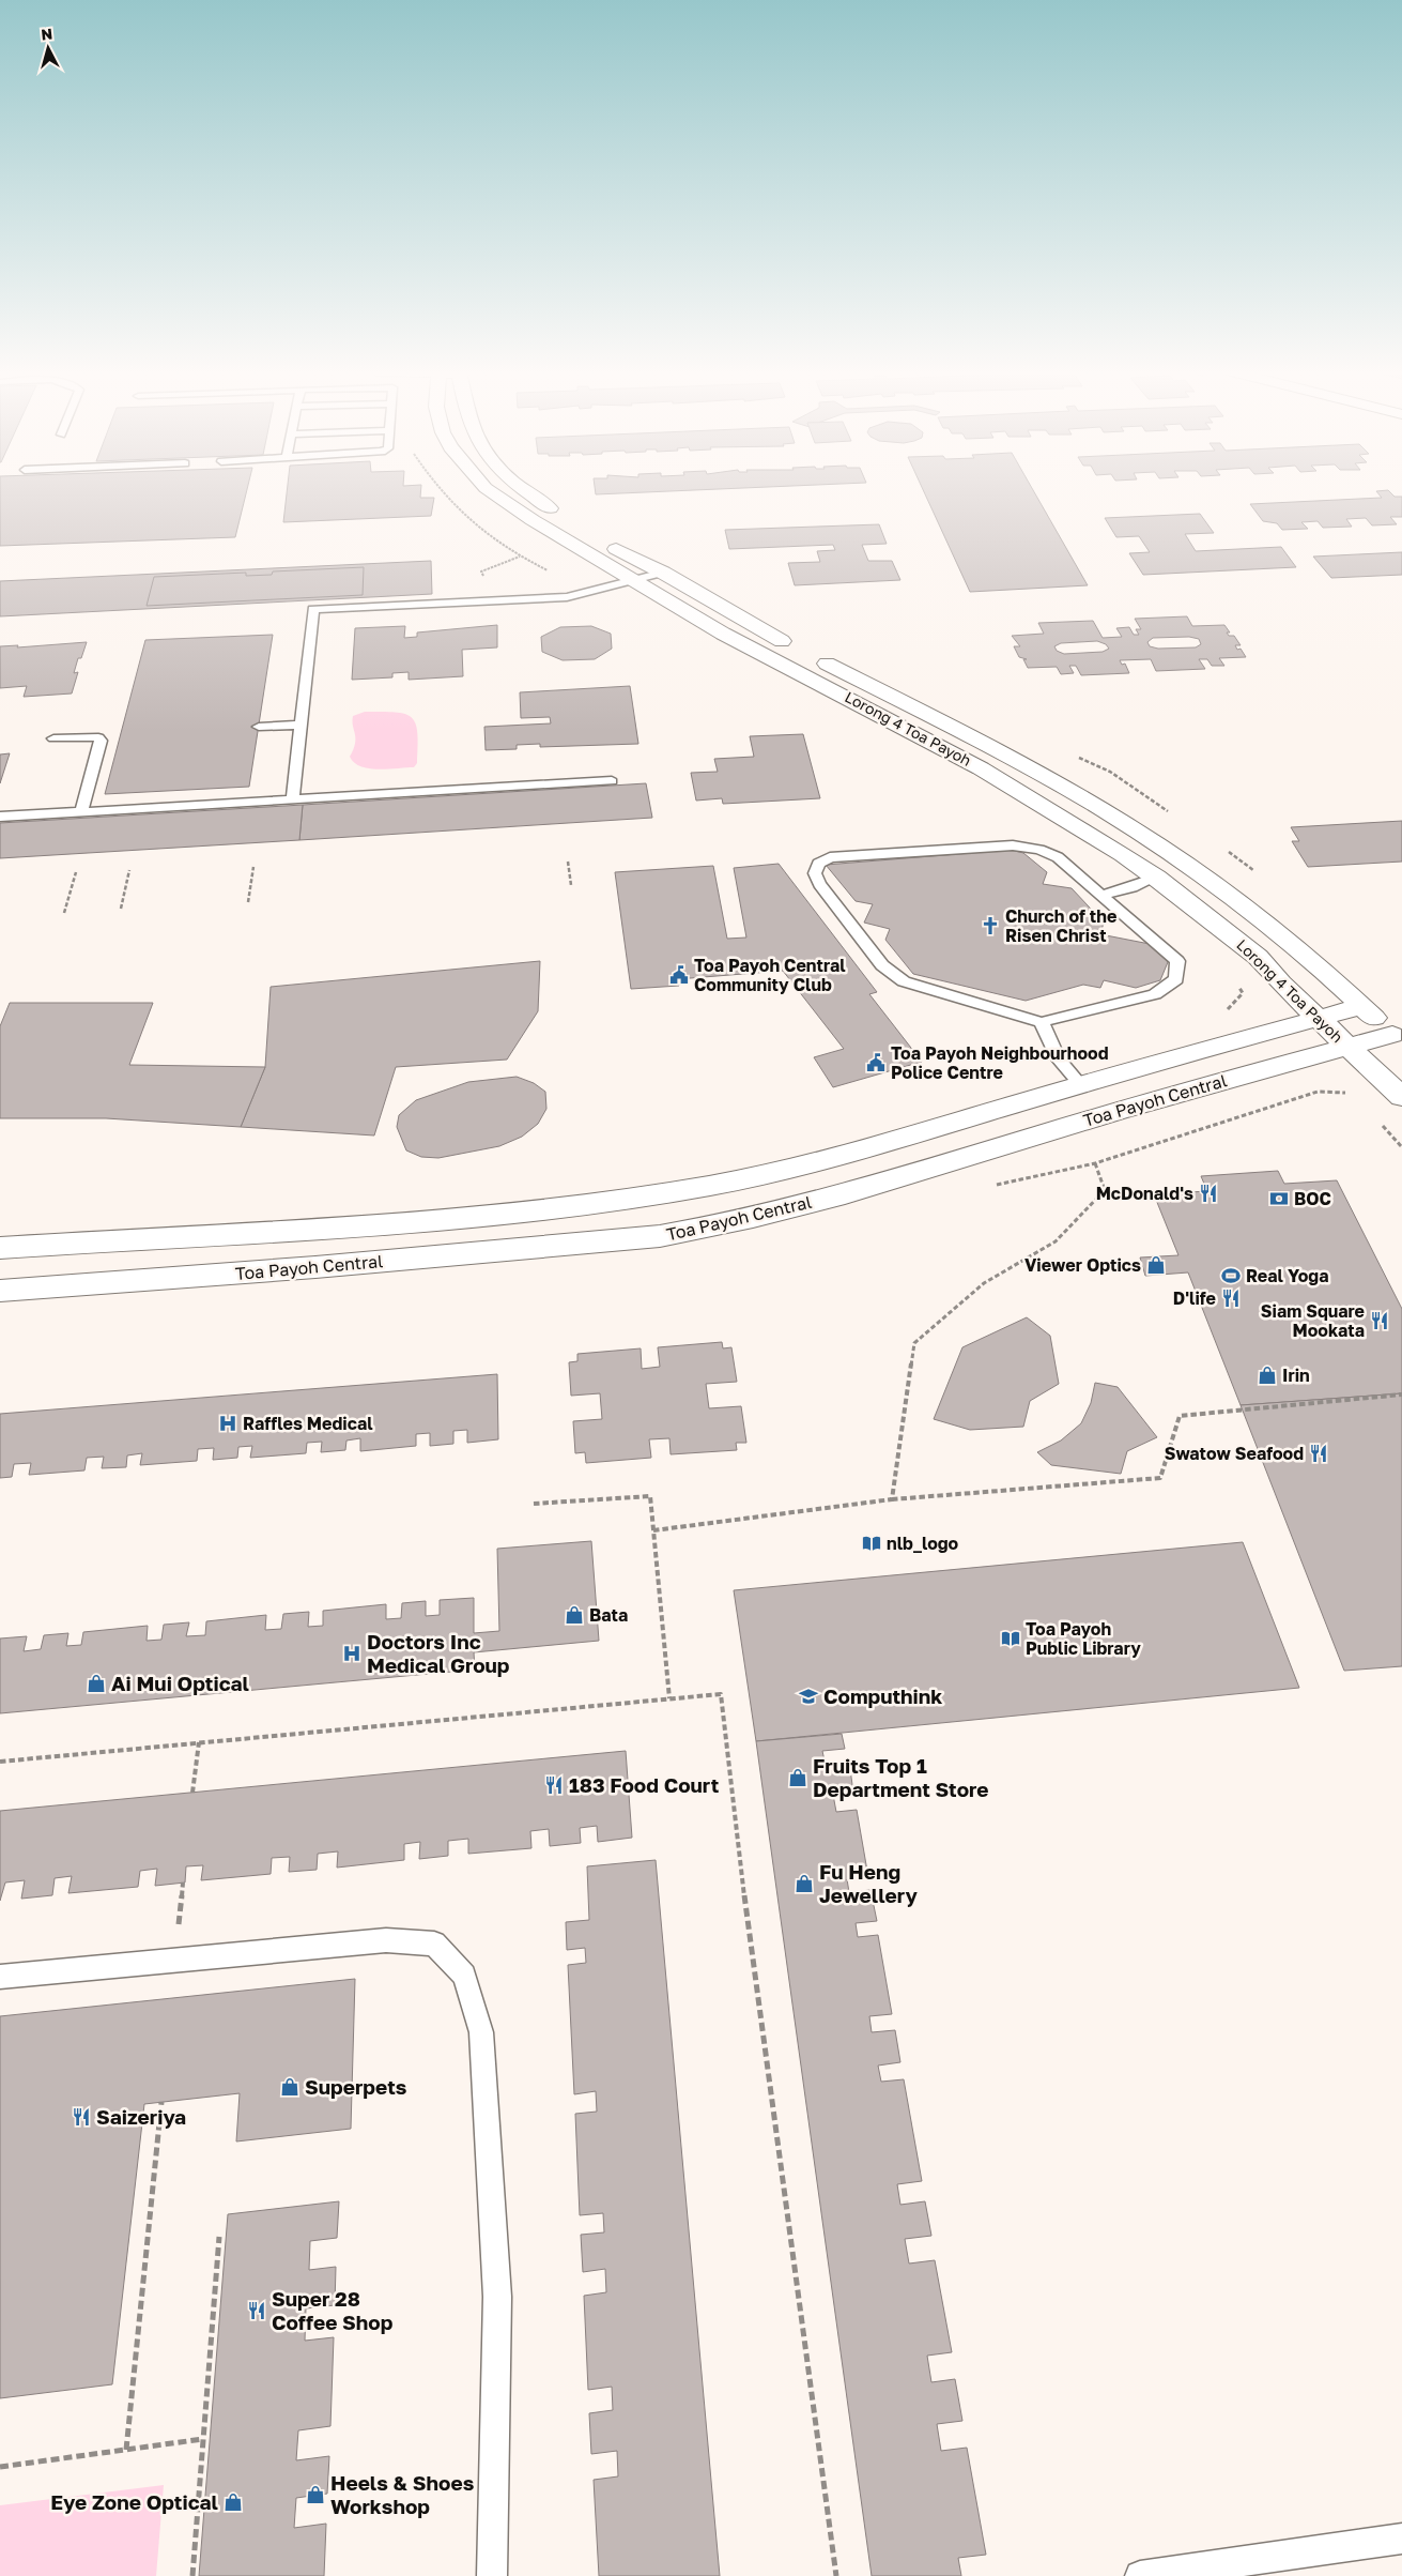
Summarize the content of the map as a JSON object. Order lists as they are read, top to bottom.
{
  "streets": {
    "street": ["Lorong 4 Toa Payoh", "Toa Payoh Central"]
  },
  "crossings": [
    ["Lorong 4 Toa Payoh", "Toa Payoh Central"]
  ],
  "places": {
    "church": ["Church of the Risen Christ"],
    "public building": ["Toa Payoh Central Community Club", "Toa Payoh Neighbourhood Police Centre"],
    "restaurant": [
      "McDonald's",
      "D'life",
      "Siam Square Mookata",
      "Swatow Seafood",
      "183 Food Court",
      "Saizeriya",
      "Super 28 Coffee Shop"
    ],
    "bank": ["BOC"],
    "shop": [
      "Viewer Optics",
      "Irin",
      "Bata",
      "Ai Mui Optical",
      "Fruits Top 1 Department Store",
      "Fu Heng Jewellery",
      "Superpets",
      "Heels & Shoes Workshop",
      "Eye Zone Optical"
    ],
    "sports": ["Real Yoga"],
    "hospital": ["Raffles Medical", "Doctors Inc Medical Group"],
    "library": ["nlb_logo", "Toa Payoh Public Library"],
    "school or university": ["Computhink"]
  },
  "north": "top"
}
